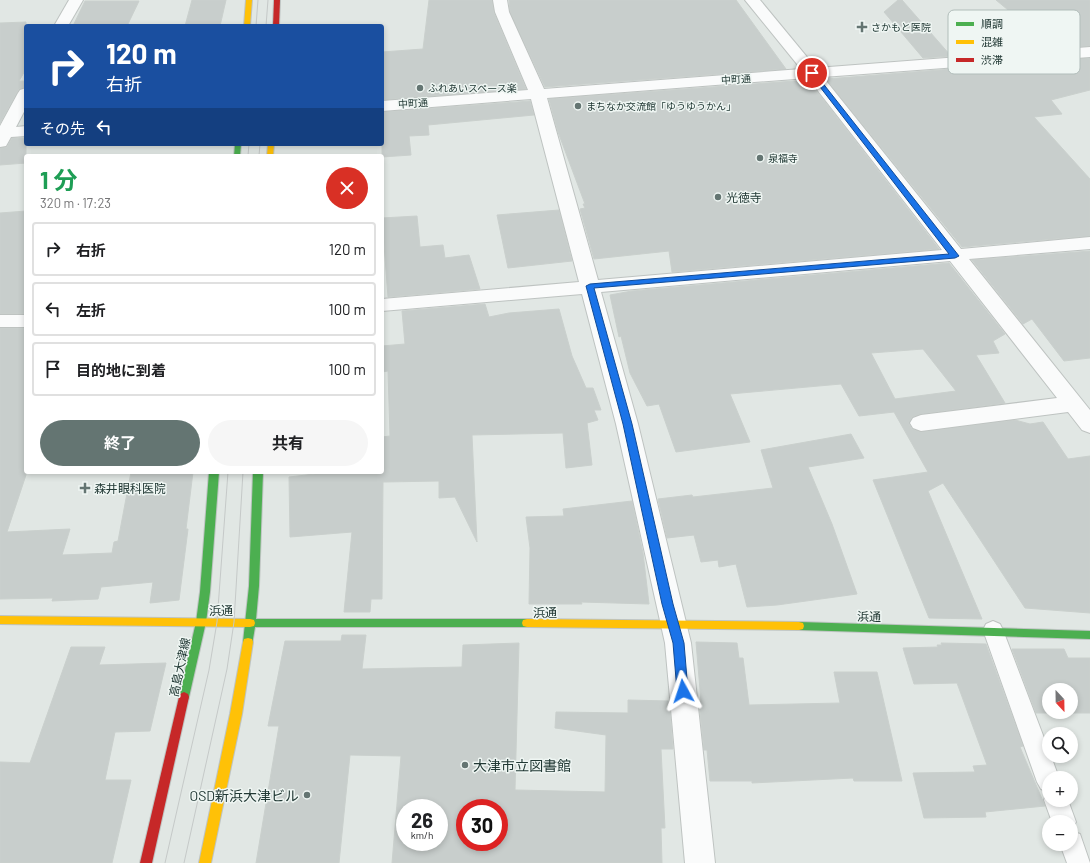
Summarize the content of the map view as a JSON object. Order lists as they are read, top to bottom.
{
  "streets": {
    "main road": ["浜通", "高島大津線"],
    "street": ["中町通"]
  },
  "crossings": [
    ["浜通", "高島大津線"]
  ],
  "places": {
    "health": ["さかもと医院", "森井眼科医院"],
    "other": [
      "ふれあいスペース楽",
      "まちなか交流館「ゆうゆうかん」",
      "泉福寺",
      "光徳寺",
      "大津市立図書館",
      "OSD新浜大津ビル"
    ]
  },
  "legend": ["順調", "混雑", "渋滞"],
  "north": "bottom",
  "page": {
    "turn": ["120 m", "右折"],
    "then": "その先",
    "heading": ["1 分", "320 m · 17:23"],
    "list": [
      {
        "name": "右折",
        "value": "120 m"
      },
      {
        "name": "左折",
        "value": "100 m"
      },
      {
        "name": "目的地に到着",
        "value": "100 m"
      }
    ],
    "buttons": ["終了", "共有"],
    "map_buttons": ["+", "−"],
    "speed": "26 km/h",
    "limit": "30"
  }
}
